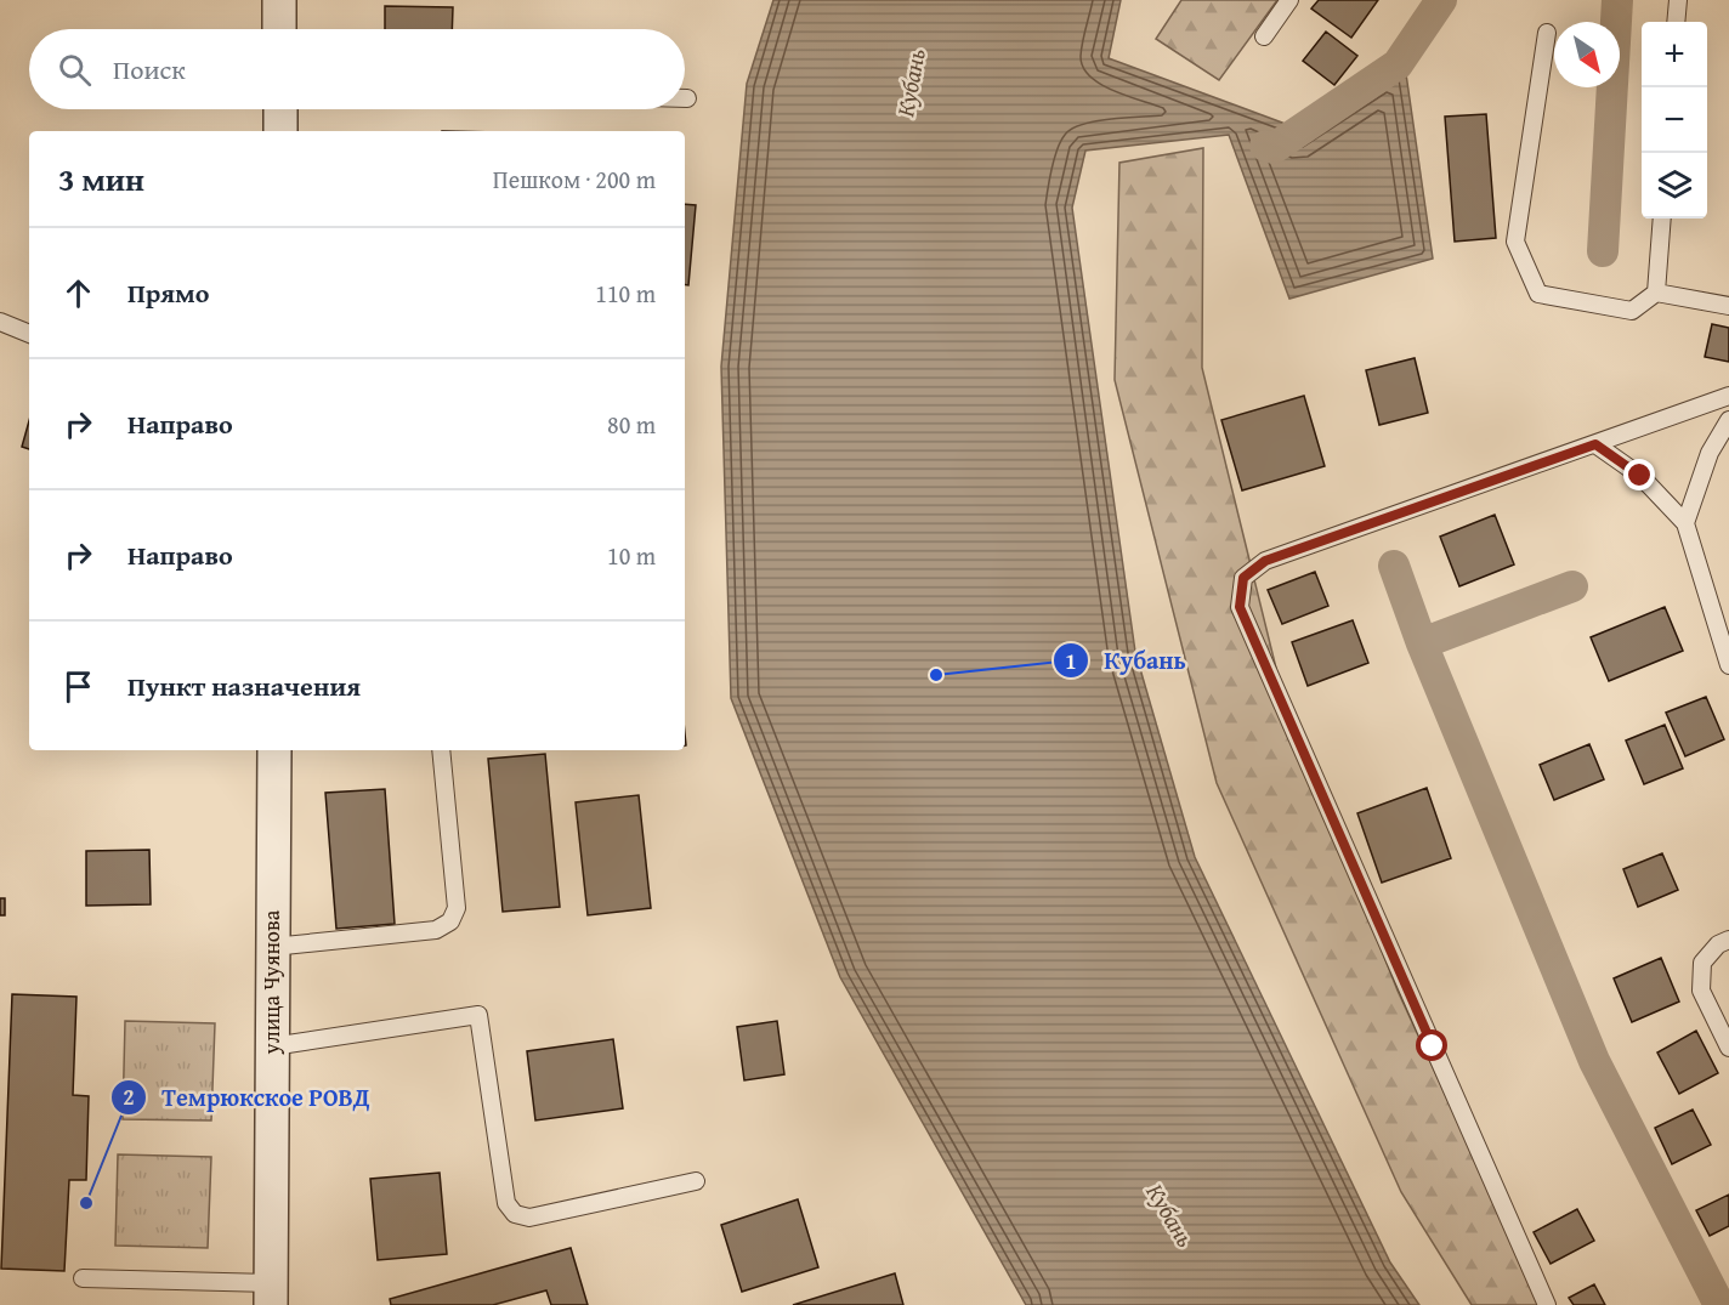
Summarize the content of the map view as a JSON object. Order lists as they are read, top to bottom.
{
  "streets": {
    "street": ["улица Чуянова"]
  },
  "water": ["Кубань"],
  "places": ["Кубань", "Темрюкское РОВД"],
  "north": "bottom right",
  "page": {
    "map_buttons": ["+", "−"],
    "search": "Поиск",
    "heading": ["3 мин", "Пешком · 200 m"],
    "list": [
      ["Прямо", "110 m"],
      ["Направо", "80 m"],
      ["Направо", "10 m"],
      "Пункт назначения"
    ]
  }
}
